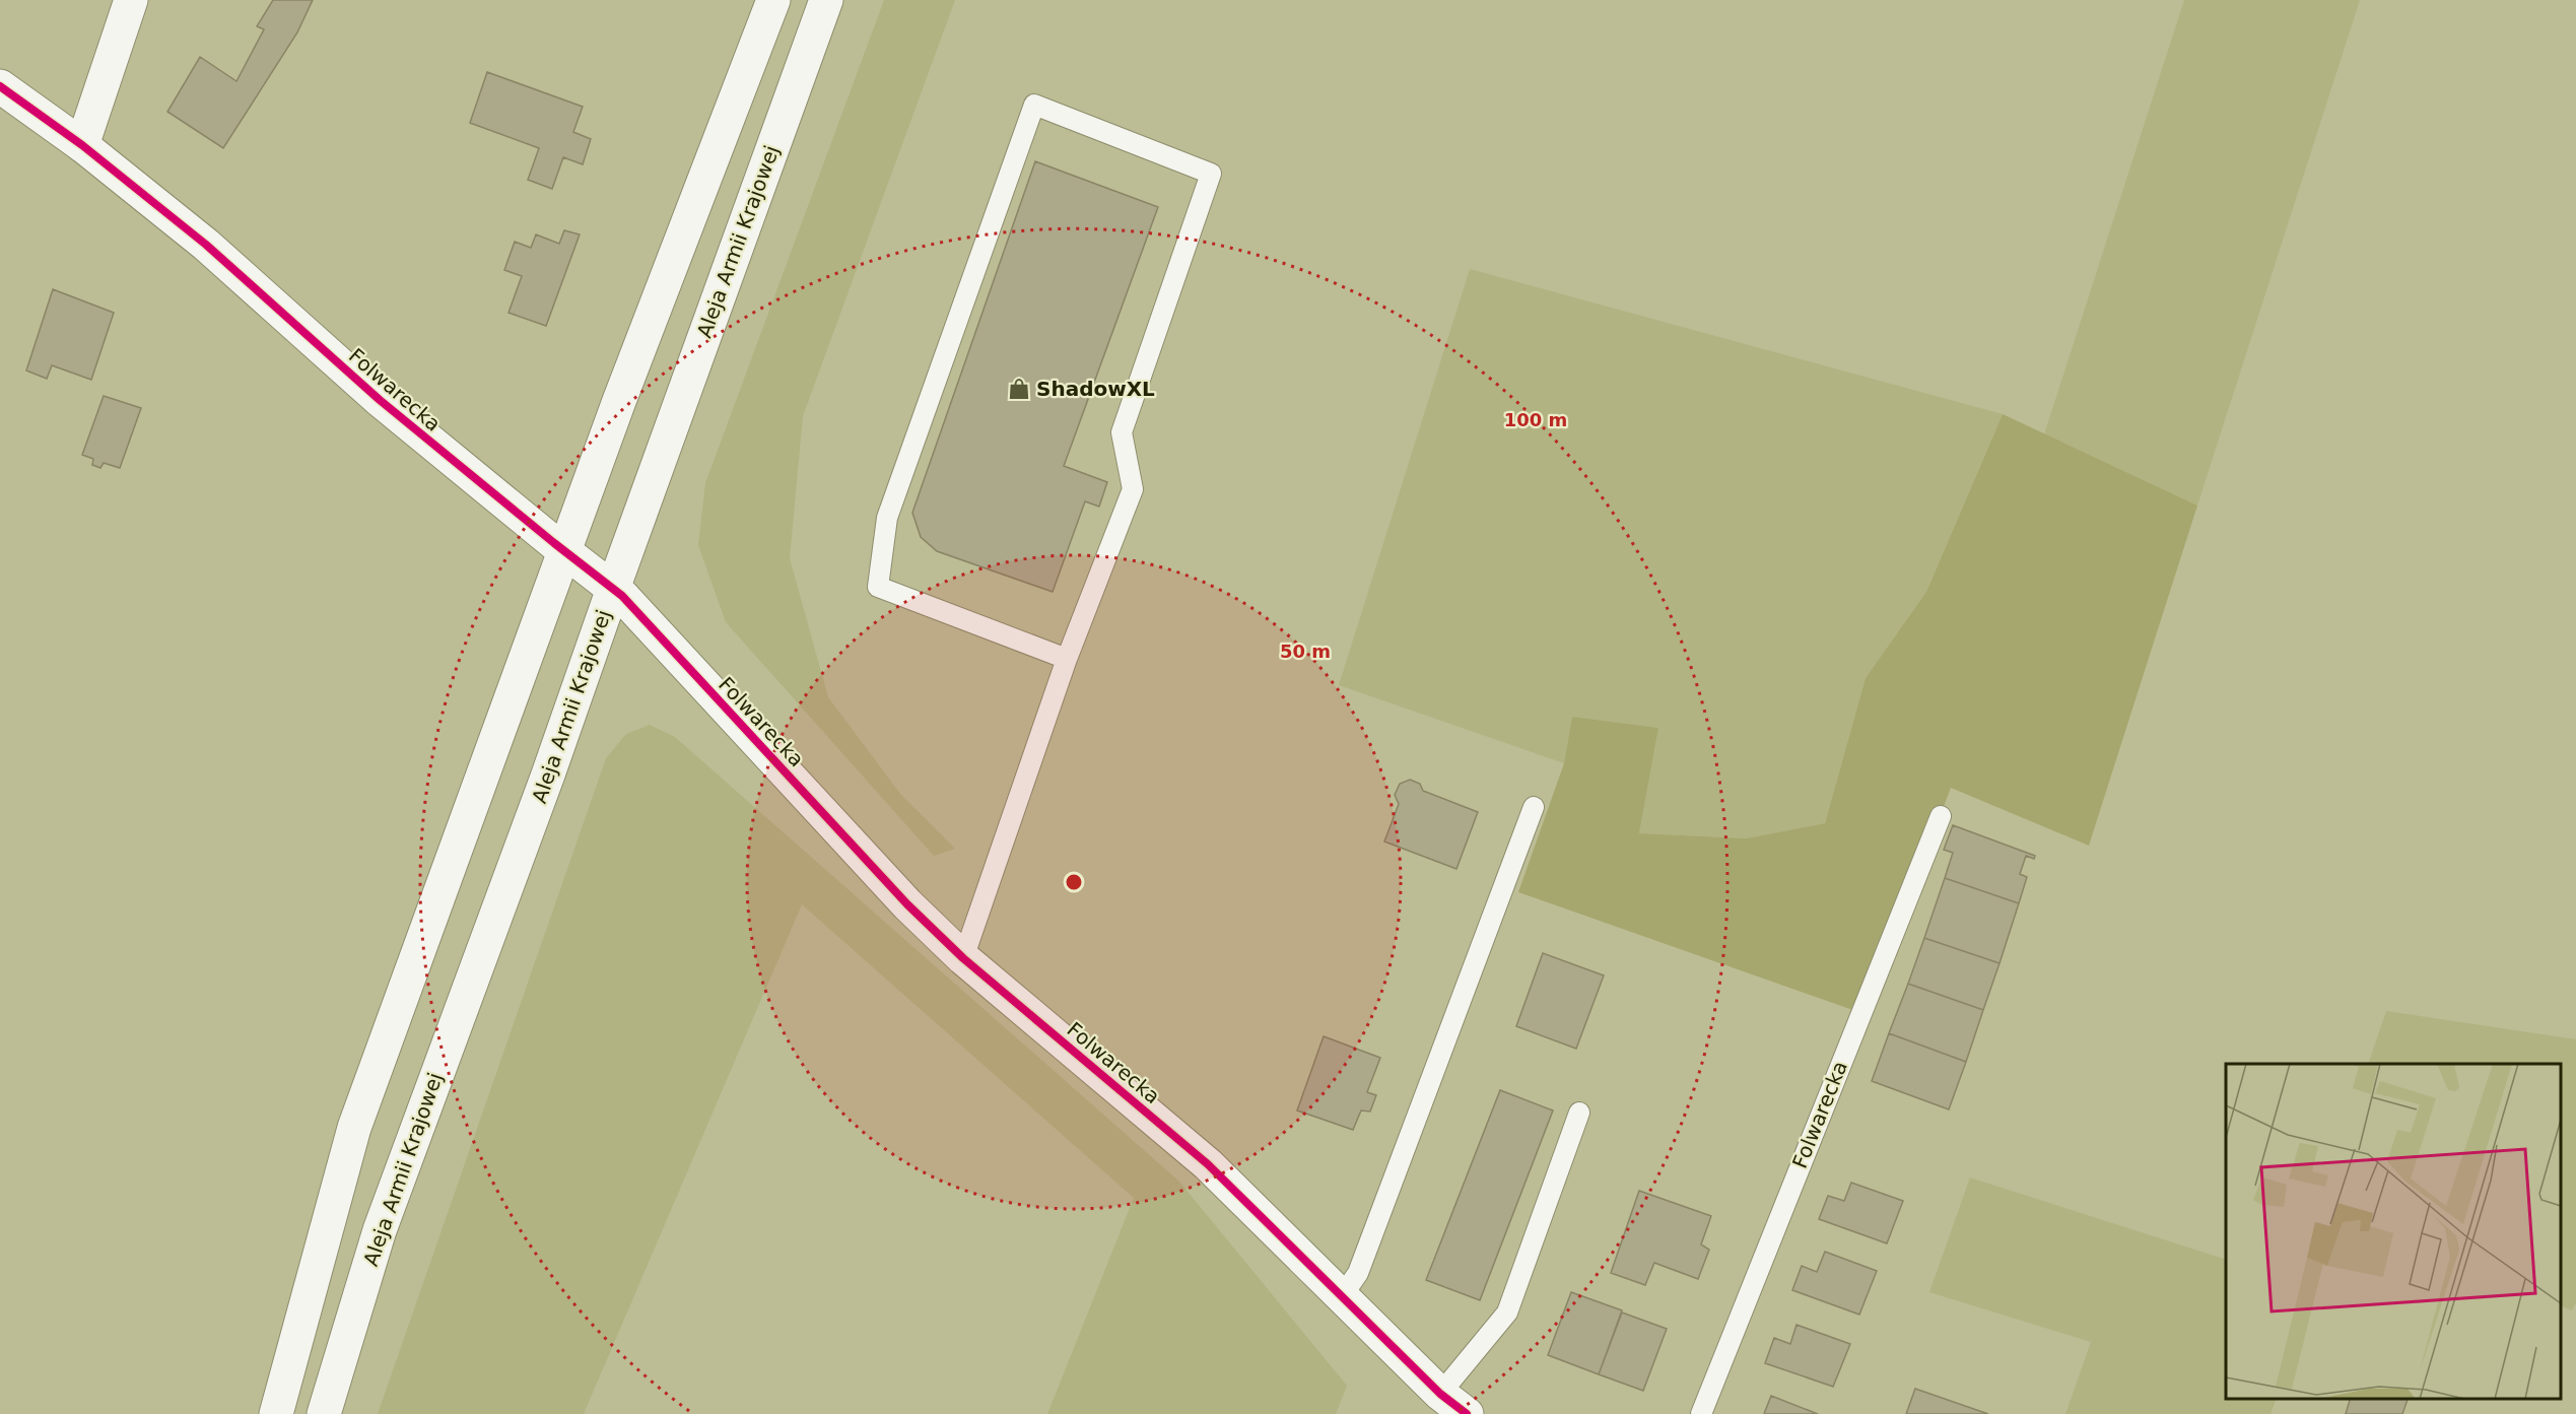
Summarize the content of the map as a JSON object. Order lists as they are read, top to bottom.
{
  "streets": {
    "main road": ["Aleja Armii Krajowej", "Folwarecka"]
  },
  "crossings": [
    ["Aleja Armii Krajowej", "Folwarecka"]
  ],
  "places": {
    "shop": ["ShadowXL"]
  },
  "rings": ["100 m", "50 m"]
}
